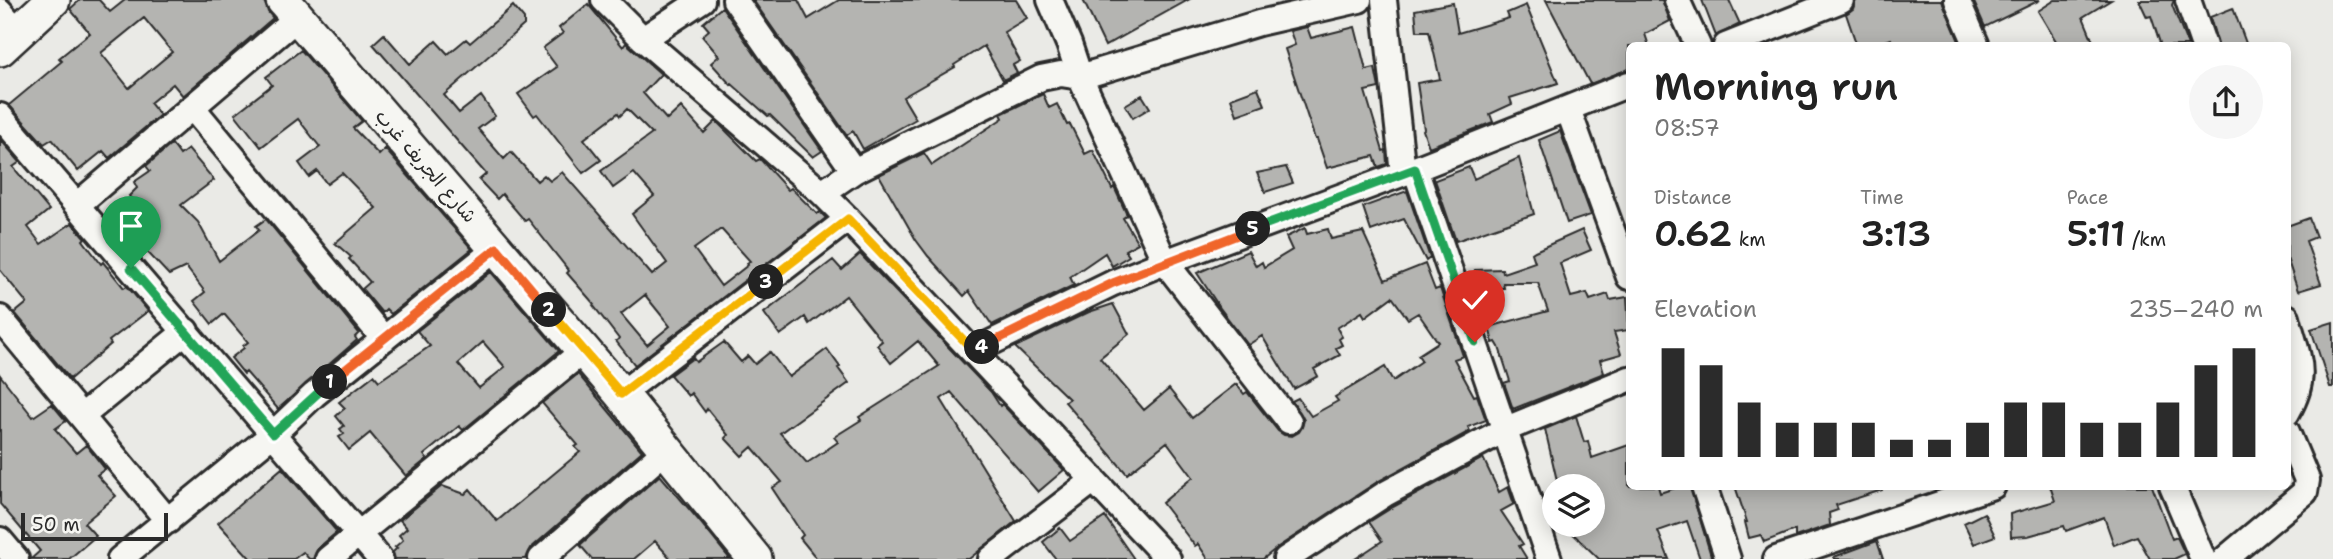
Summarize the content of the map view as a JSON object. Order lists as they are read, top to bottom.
{
  "streets": {
    "street": ["شارع الجريف غرب"]
  },
  "scale_bar": "50 m",
  "page": {
    "heading": ["Morning run", "08:57"],
    "stats": [
      ["Distance", "0.62 km"],
      ["Time", "3:13"],
      ["Pace", "5:11 /km"]
    ],
    "pins": [
      "5",
      "3",
      "2",
      "4",
      "1"
    ],
    "chart": ["Elevation", "235–240 m"],
    "scale": "50 m"
  }
}
